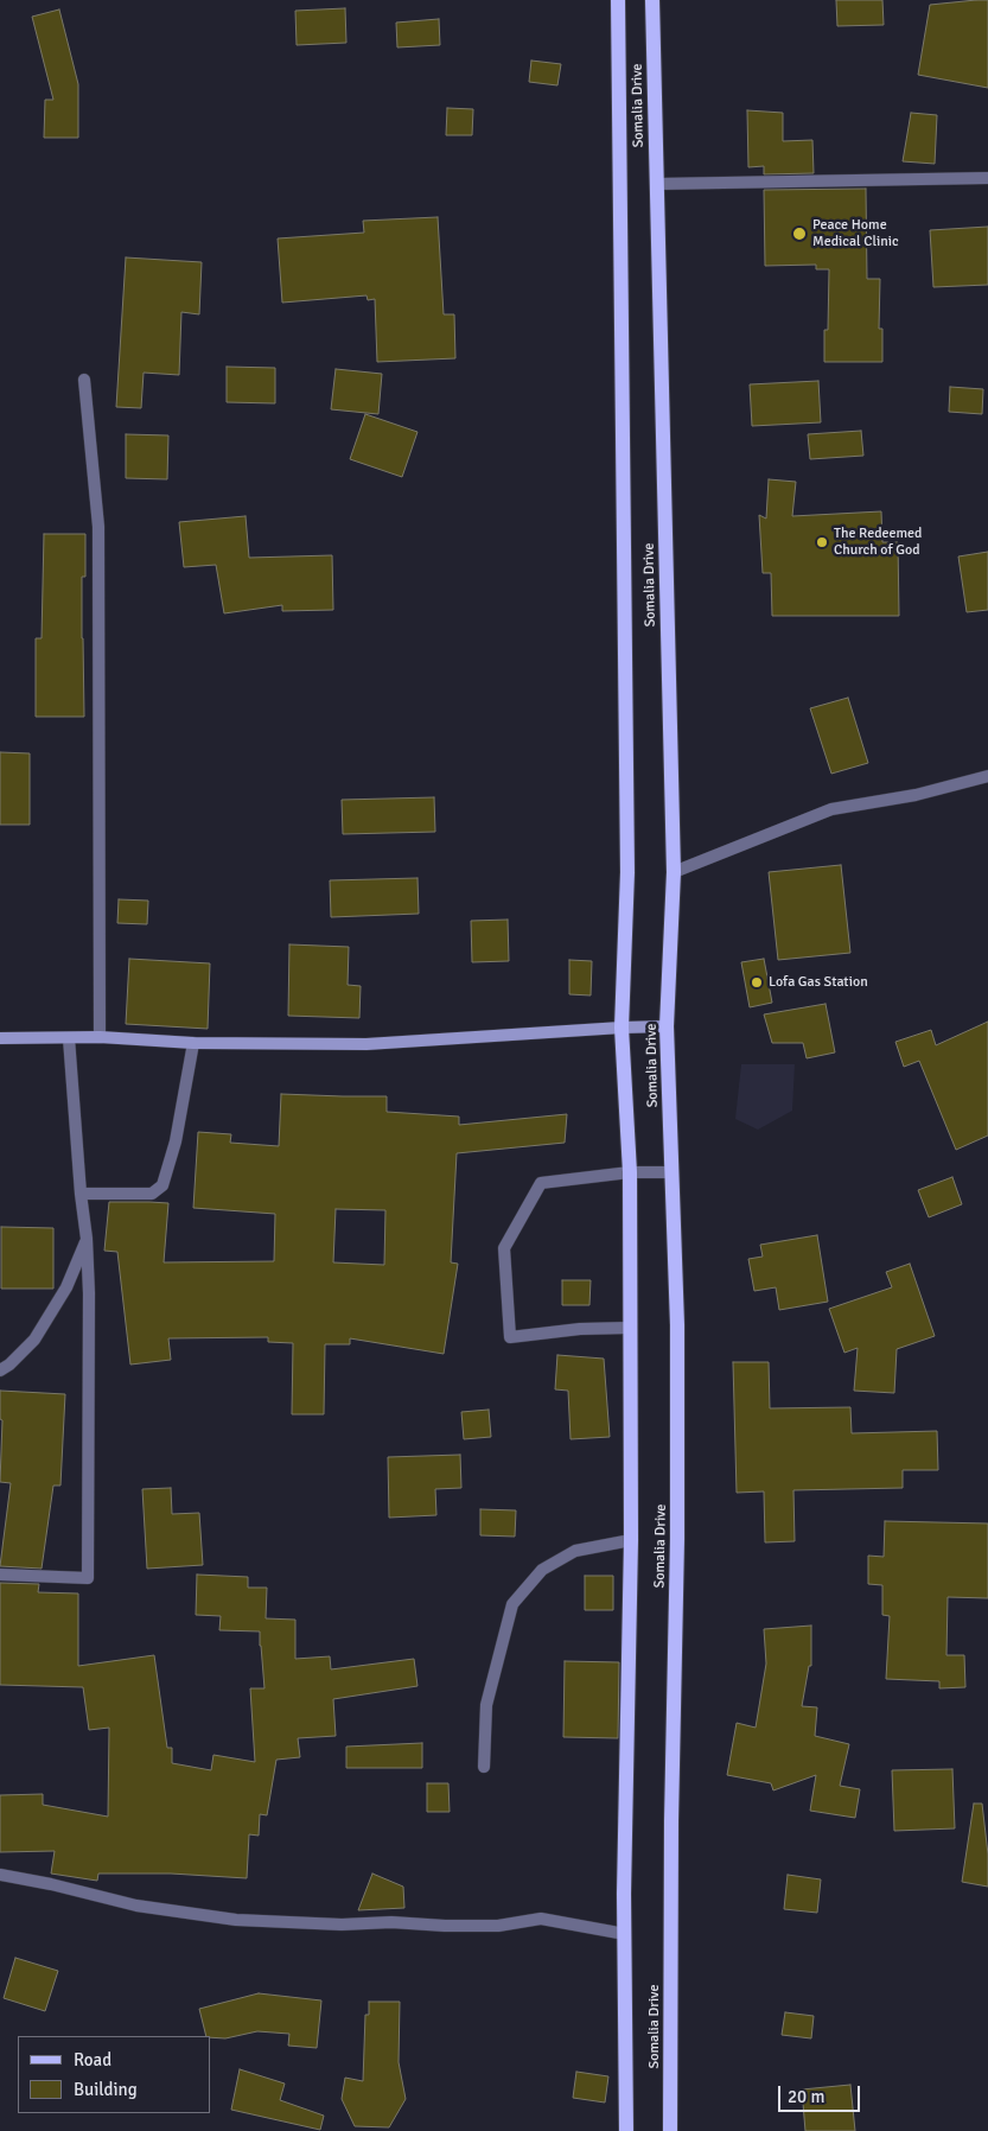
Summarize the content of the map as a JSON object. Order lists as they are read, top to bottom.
{
  "streets": {
    "main road": ["Somalia Drive"]
  },
  "places": ["Peace Home Medical Clinic", "The Redeemed Church of God", "Lofa Gas Station"],
  "legend": ["Road", "Building"],
  "scale_bar": "20 m"
}
